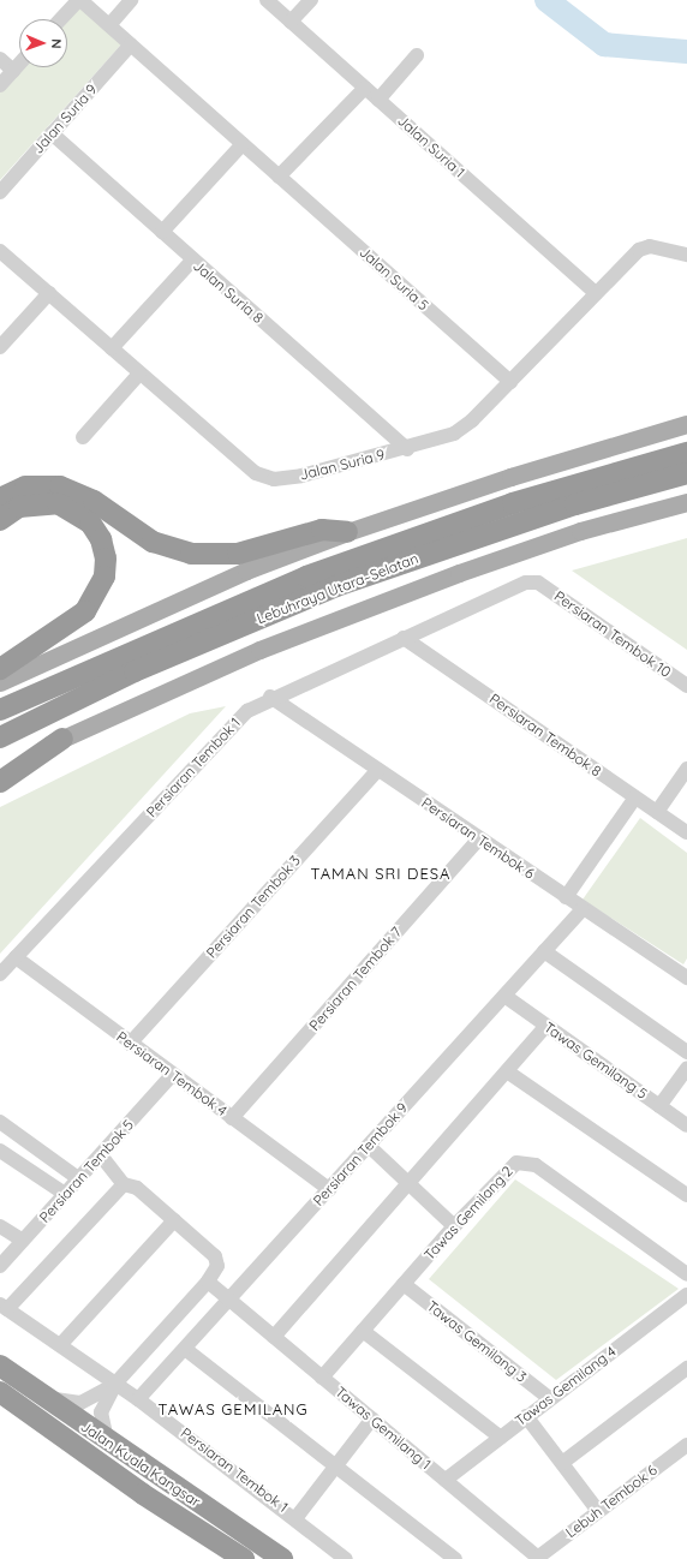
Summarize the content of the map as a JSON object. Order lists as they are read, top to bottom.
{
  "streets": {
    "highway": ["Lebuhraya Utara–Selatan", "Jalan Kuala Kangsar"],
    "street": [
      "Jalan Suria 9",
      "Jalan Suria 1",
      "Jalan Suria 5",
      "Jalan Suria 8",
      "Persiaran Tembok 10",
      "Persiaran Tembok 8",
      "Persiaran Tembok 1",
      "Persiaran Tembok 6",
      "Persiaran Tembok 3",
      "Persiaran Tembok 7",
      "Tawas Gemilang 5",
      "Persiaran Tembok 4",
      "Persiaran Tembok 9",
      "Persiaran Tembok 5",
      "Tawas Gemilang 2",
      "Tawas Gemilang 3",
      "Tawas Gemilang 4",
      "Tawas Gemilang 1",
      "Lebuh Tembok 6"
    ]
  },
  "crossings": [
    ["Jalan Suria 9", "Jalan Suria 1"],
    ["Jalan Suria 9", "Jalan Suria 5"],
    ["Jalan Suria 9", "Jalan Suria 8"],
    ["Persiaran Tembok 10", "Persiaran Tembok 1"],
    ["Persiaran Tembok 8", "Persiaran Tembok 1"],
    ["Persiaran Tembok 1", "Persiaran Tembok 6"],
    ["Persiaran Tembok 1", "Persiaran Tembok 4"],
    ["Persiaran Tembok 1", "Persiaran Tembok 9"],
    ["Persiaran Tembok 6", "Persiaran Tembok 3"],
    ["Persiaran Tembok 6", "Persiaran Tembok 7"],
    ["Persiaran Tembok 6", "Persiaran Tembok 9"],
    ["Persiaran Tembok 3", "Persiaran Tembok 4"],
    ["Persiaran Tembok 7", "Persiaran Tembok 4"],
    ["Tawas Gemilang 5", "Persiaran Tembok 9"],
    ["Persiaran Tembok 4", "Persiaran Tembok 9"],
    ["Persiaran Tembok 4", "Persiaran Tembok 5"],
    ["Persiaran Tembok 9", "Tawas Gemilang 1"],
    ["Tawas Gemilang 2", "Tawas Gemilang 3"],
    ["Tawas Gemilang 2", "Tawas Gemilang 1"],
    ["Tawas Gemilang 3", "Tawas Gemilang 4"],
    ["Tawas Gemilang 4", "Tawas Gemilang 1"],
    ["Tawas Gemilang 1", "Lebuh Tembok 6"]
  ],
  "districts": ["TAMAN SRI DESA", "TAWAS GEMILANG"],
  "north": "right"
}
